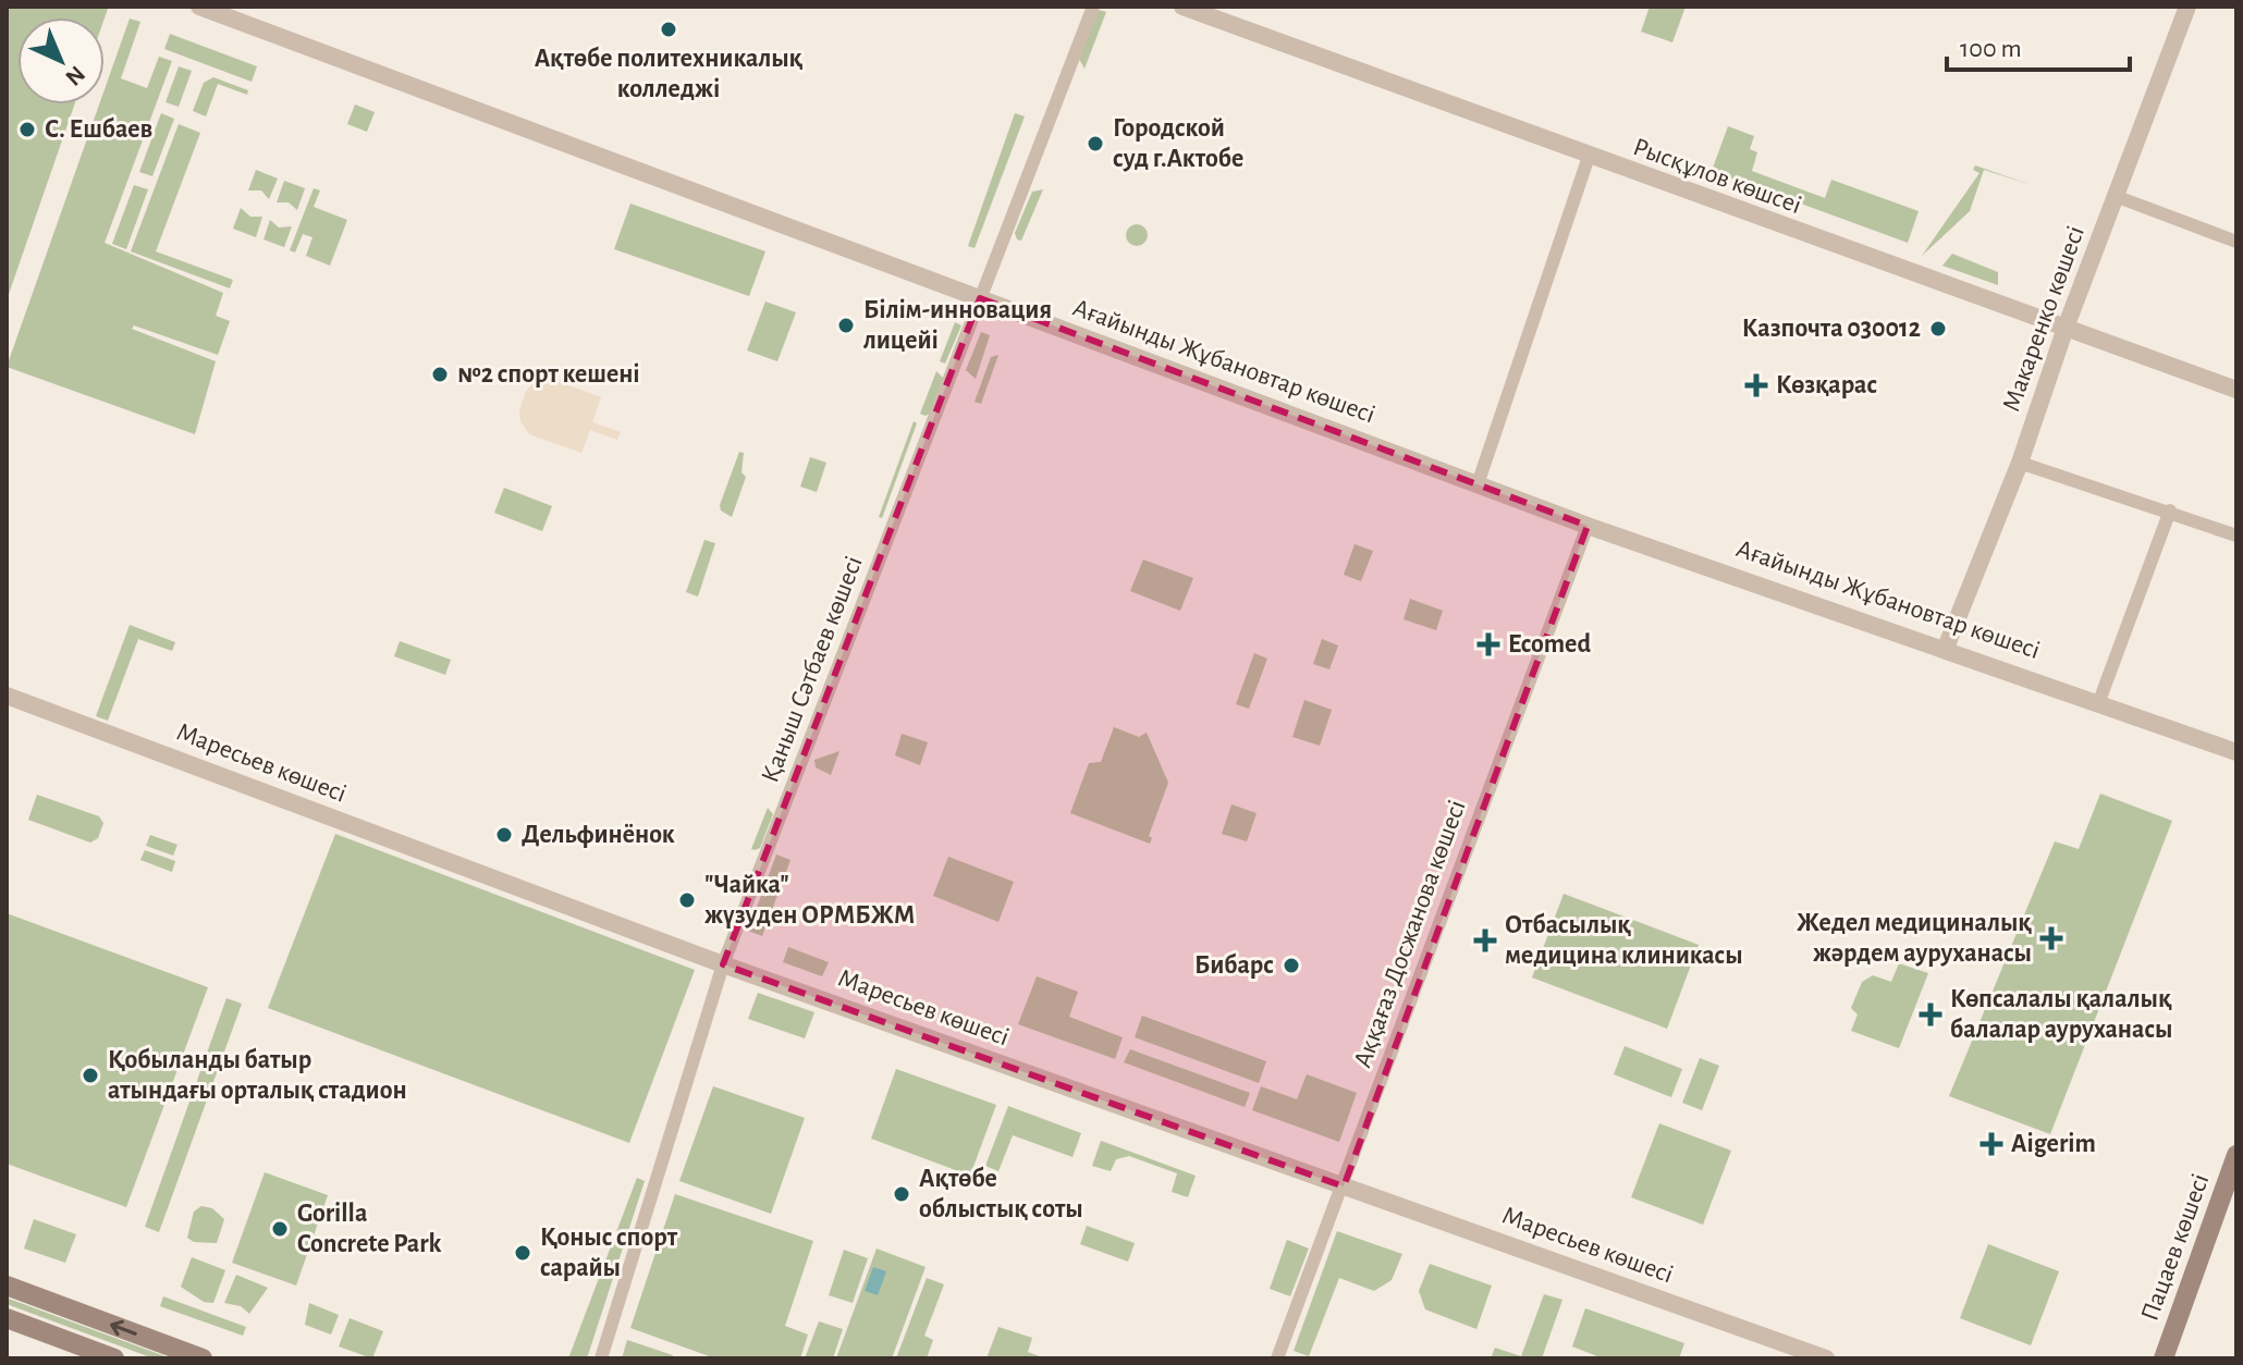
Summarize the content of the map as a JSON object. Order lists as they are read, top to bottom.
{
  "streets": {
    "main road": ["Пацаев көшесі"],
    "street": [
      "Рысқұлов көшсеі",
      "Макаренко көшесі",
      "Ағайынды Жұбановтар көшесі",
      "Қаныш Сәтбаев көшесі",
      "Маресьев көшесі",
      "Аққағаз Досжанова көшесі"
    ]
  },
  "crossings": [
    ["Рысқұлов көшсеі", "Макаренко көшесі"],
    ["Макаренко көшесі", "Ағайынды Жұбановтар көшесі"],
    ["Ағайынды Жұбановтар көшесі", "Қаныш Сәтбаев көшесі"],
    ["Ағайынды Жұбановтар көшесі", "Аққағаз Досжанова көшесі"],
    ["Қаныш Сәтбаев көшесі", "Маресьев көшесі"],
    ["Маресьев көшесі", "Аққағаз Досжанова көшесі"]
  ],
  "places": {
    "other": [
      "Ақтөбе политехникалық колледжі",
      "С. Ешбаев",
      "Городской суд г.Актобе",
      "Білім-инновация лицейі",
      "Казпочта 030012",
      "№2 спорт кешені",
      "Дельфинёнок",
      "\"Чайка\" жүзуден ОРМБЖМ",
      "Бибарс",
      "Қобыланды батыр атындағы орталық стадион",
      "Ақтөбе облыстық соты",
      "Gorilla Concrete Park",
      "Қоныс спорт сарайы"
    ],
    "health": [
      "Көзқарас",
      "Ecomed",
      "Жедел медициналық жәрдем ауруханасы",
      "Отбасылық медицина клиникасы",
      "Көпсалалы қалалық балалар ауруханасы",
      "Aigerim"
    ]
  },
  "scale_bar": "100 m",
  "north": "bottom right"
}
